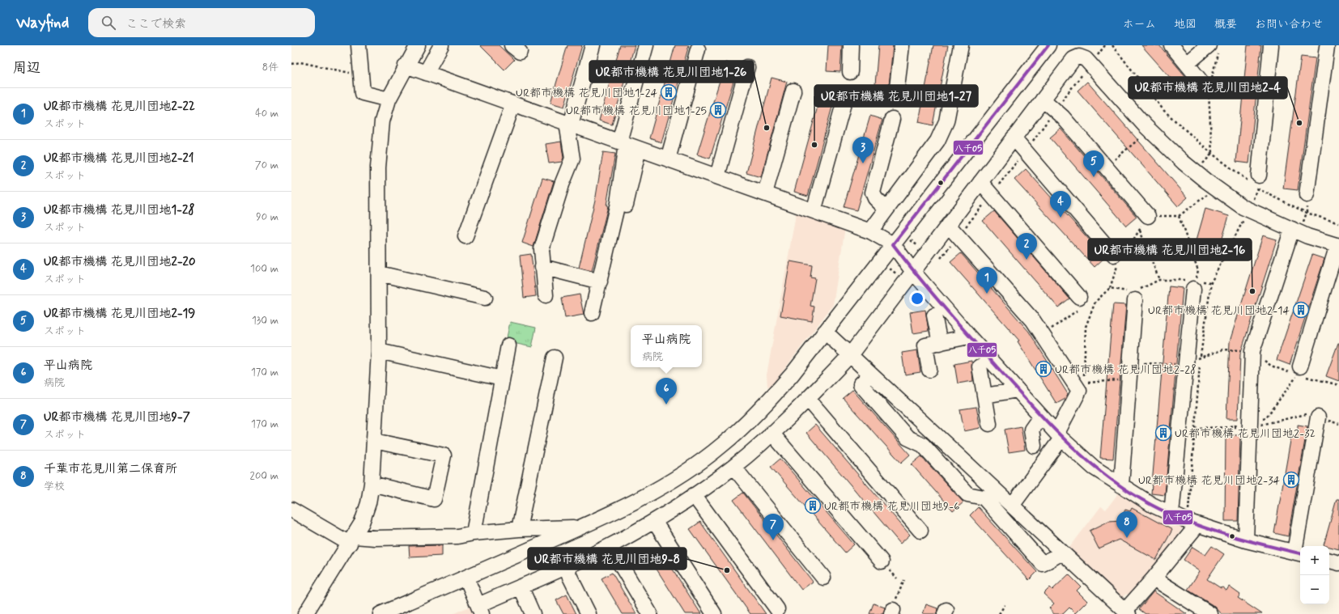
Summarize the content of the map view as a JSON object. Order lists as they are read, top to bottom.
{
  "places": {
    "building": [
      "UR都市機構 花見川団地1-24",
      "UR都市機構 花見川団地1-25",
      "UR都市機構 花見川団地2-14",
      "UR都市機構 花見川団地2-28",
      "UR都市機構 花見川団地2-32",
      "UR都市機構 花見川団地2-34",
      "UR都市機構 花見川団地9-6"
    ],
    "other": [
      "UR都市機構 花見川団地2-4",
      "UR都市機構 花見川団地1-26",
      "UR都市機構 花見川団地1-27",
      "UR都市機構 花見川団地2-16",
      "UR都市機構 花見川団地9-8"
    ]
  },
  "lines": ["transit line 八千05"],
  "page": {
    "header": "Wayfind",
    "search": "ここで検索",
    "nav": [
      "ホーム",
      "地図",
      "概要",
      "お問い合わせ"
    ],
    "heading": ["周辺", "8件"],
    "list": [
      {
        "mark": "1",
        "name": "UR都市機構 花見川団地2-22",
        "note": "スポット",
        "value": "40 m"
      },
      {
        "mark": "2",
        "name": "UR都市機構 花見川団地2-21",
        "note": "スポット",
        "value": "70 m"
      },
      {
        "mark": "3",
        "name": "UR都市機構 花見川団地1-28",
        "note": "スポット",
        "value": "90 m"
      },
      {
        "mark": "4",
        "name": "UR都市機構 花見川団地2-20",
        "note": "スポット",
        "value": "100 m"
      },
      {
        "mark": "5",
        "name": "UR都市機構 花見川団地2-19",
        "note": "スポット",
        "value": "130 m"
      },
      {
        "mark": "6",
        "name": "平山病院",
        "note": "病院",
        "value": "170 m"
      },
      {
        "mark": "7",
        "name": "UR都市機構 花見川団地9-7",
        "note": "スポット",
        "value": "170 m"
      },
      {
        "mark": "8",
        "name": "千葉市花見川第二保育所",
        "note": "学校",
        "value": "200 m"
      }
    ],
    "pins": [
      "3",
      "5",
      "4",
      "2",
      "1",
      "6",
      "8",
      "7"
    ],
    "popup": ["平山病院", "病院"],
    "map_buttons": ["+", "−"]
  }
}
